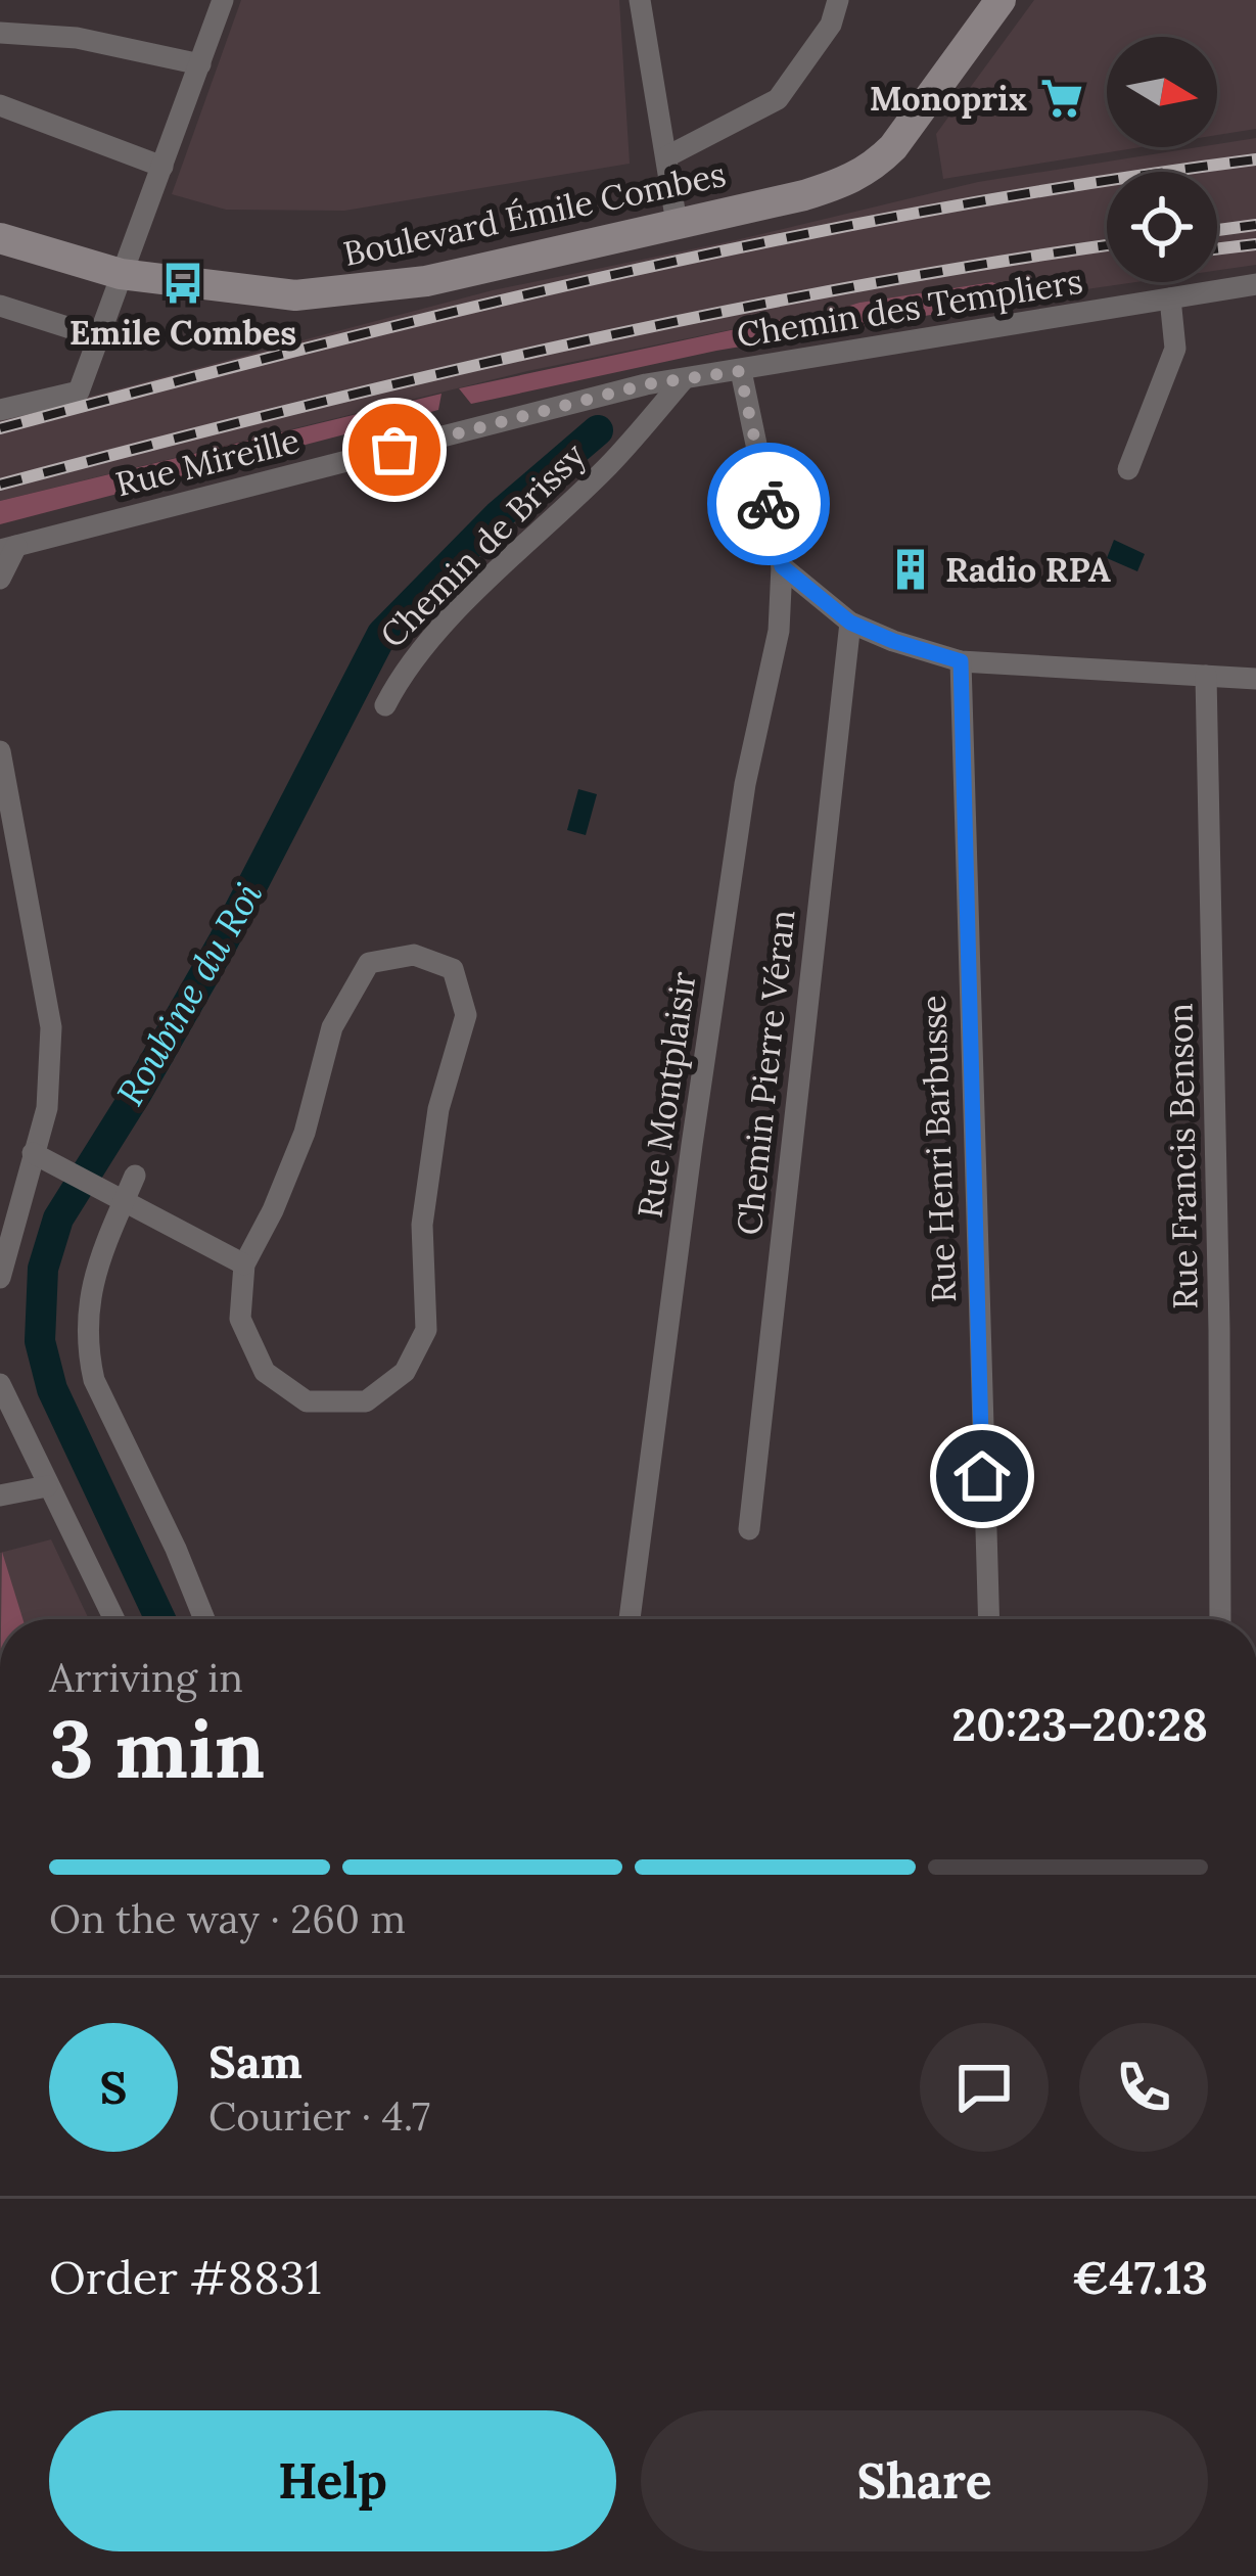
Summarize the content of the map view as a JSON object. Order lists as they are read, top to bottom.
{
  "streets": {
    "main road": ["Boulevard Émile Combes"],
    "street": [
      "Chemin des Templiers",
      "Rue Mireille",
      "Chemin de Brissy",
      "Chemin Pierre Véran",
      "Rue Montplaisir",
      "Rue Henri Barbusse",
      "Rue Francis Benson"
    ]
  },
  "crossings": [
    ["Chemin des Templiers", "Rue Mireille"],
    ["Chemin des Templiers", "Chemin de Brissy"],
    ["Chemin des Templiers", "Rue Montplaisir"]
  ],
  "water": ["Roubine du Roi"],
  "places": {
    "supermarket": ["Monoprix"],
    "bus stop": ["Emile Combes"],
    "building": ["Radio RPA"]
  },
  "north": "right",
  "page": {
    "heading": ["3 min", "Arriving in", "20:23–20:28"],
    "panel": [
      "Sam",
      "Courier · 4.7",
      "Order #8831",
      "€47.13"
    ],
    "bar": "On the way · 260 m",
    "round": "S",
    "buttons": ["Help", "Share"]
  }
}
